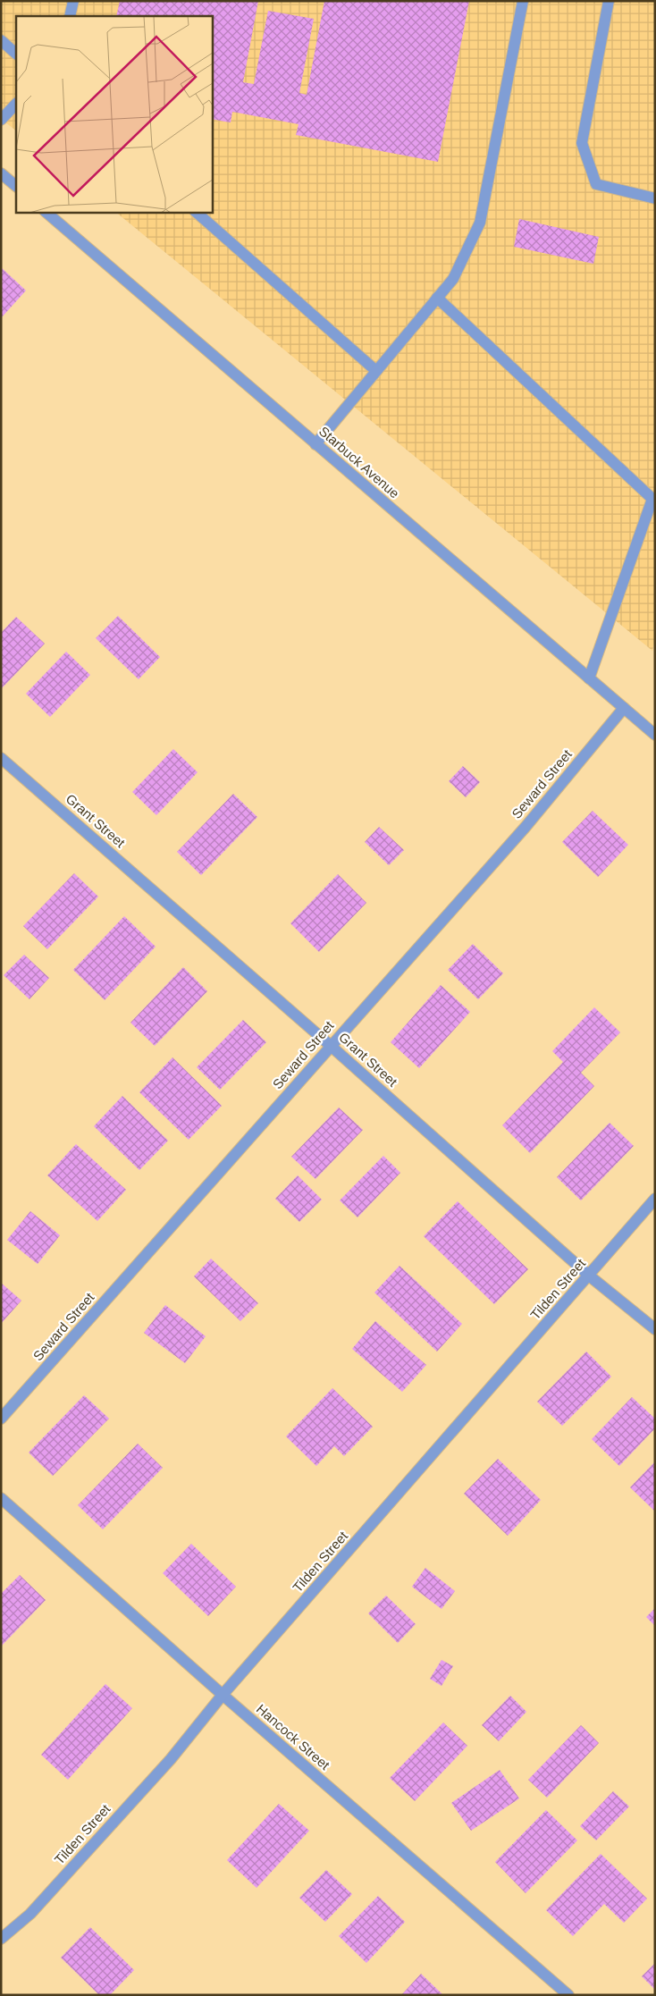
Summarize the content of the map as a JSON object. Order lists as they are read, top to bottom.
{
  "streets": {
    "street": [
      "Starbuck Avenue",
      "Seward Street",
      "Grant Street",
      "Tilden Street",
      "Hancock Street"
    ]
  },
  "crossings": [
    ["Starbuck Avenue", "Seward Street"],
    ["Seward Street", "Grant Street"],
    ["Grant Street", "Tilden Street"],
    ["Tilden Street", "Hancock Street"]
  ]
}
